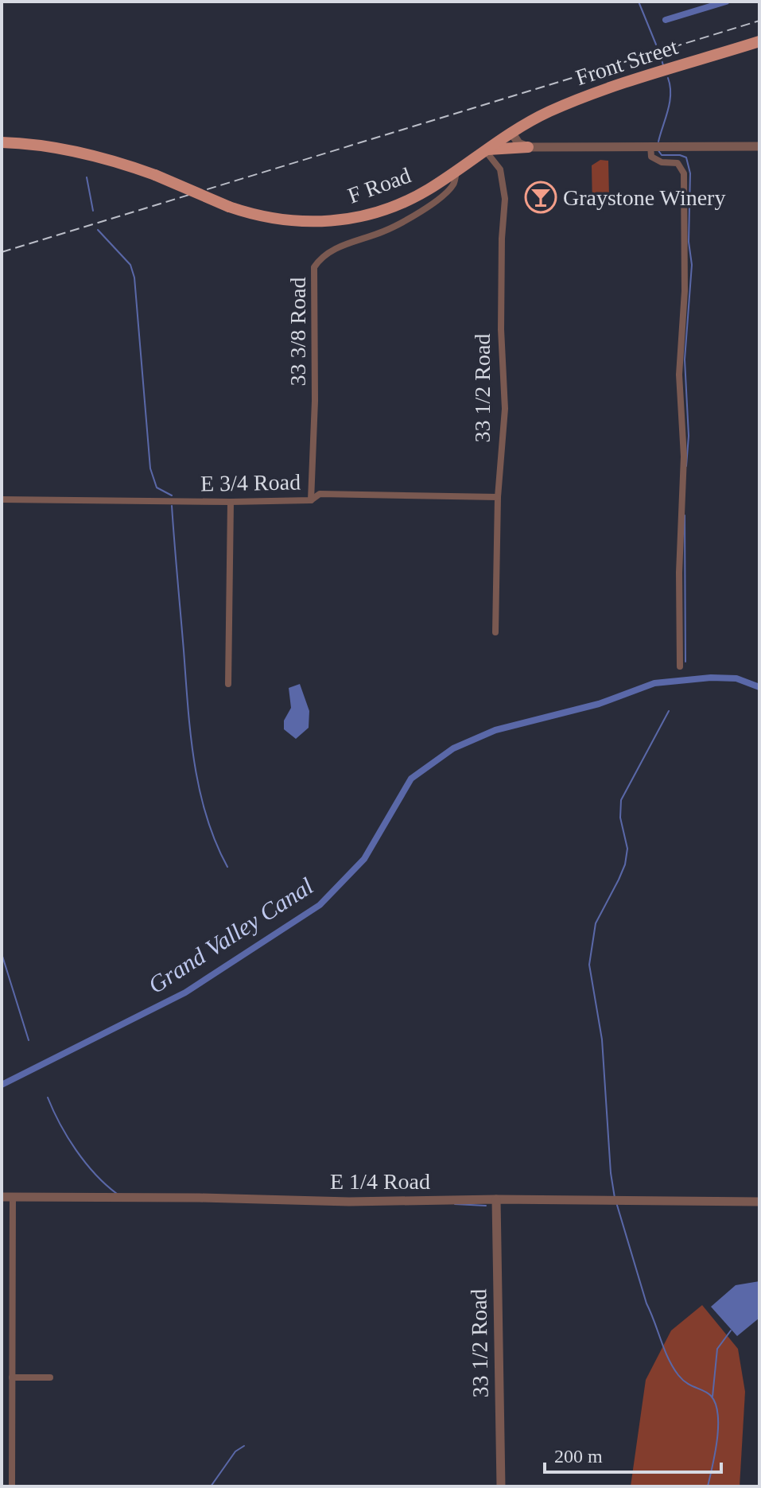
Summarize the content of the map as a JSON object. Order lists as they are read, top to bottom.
{
  "streets": {
    "main road": ["Front Street", "F Road"],
    "street": [
      "33 3/8 Road",
      "33 1/2 Road",
      "E 3/4 Road",
      "E 1/4 Road"
    ]
  },
  "crossings": [
    ["Front Street", "F Road"],
    ["F Road", "33 3/8 Road"],
    ["F Road", "33 1/2 Road"],
    ["33 3/8 Road", "E 3/4 Road"],
    ["33 1/2 Road", "E 3/4 Road"],
    ["33 1/2 Road", "E 1/4 Road"]
  ],
  "water": ["Grand Valley Canal"],
  "places": {
    "bar": ["Graystone Winery"]
  },
  "scale_bar": "200 m"
}
